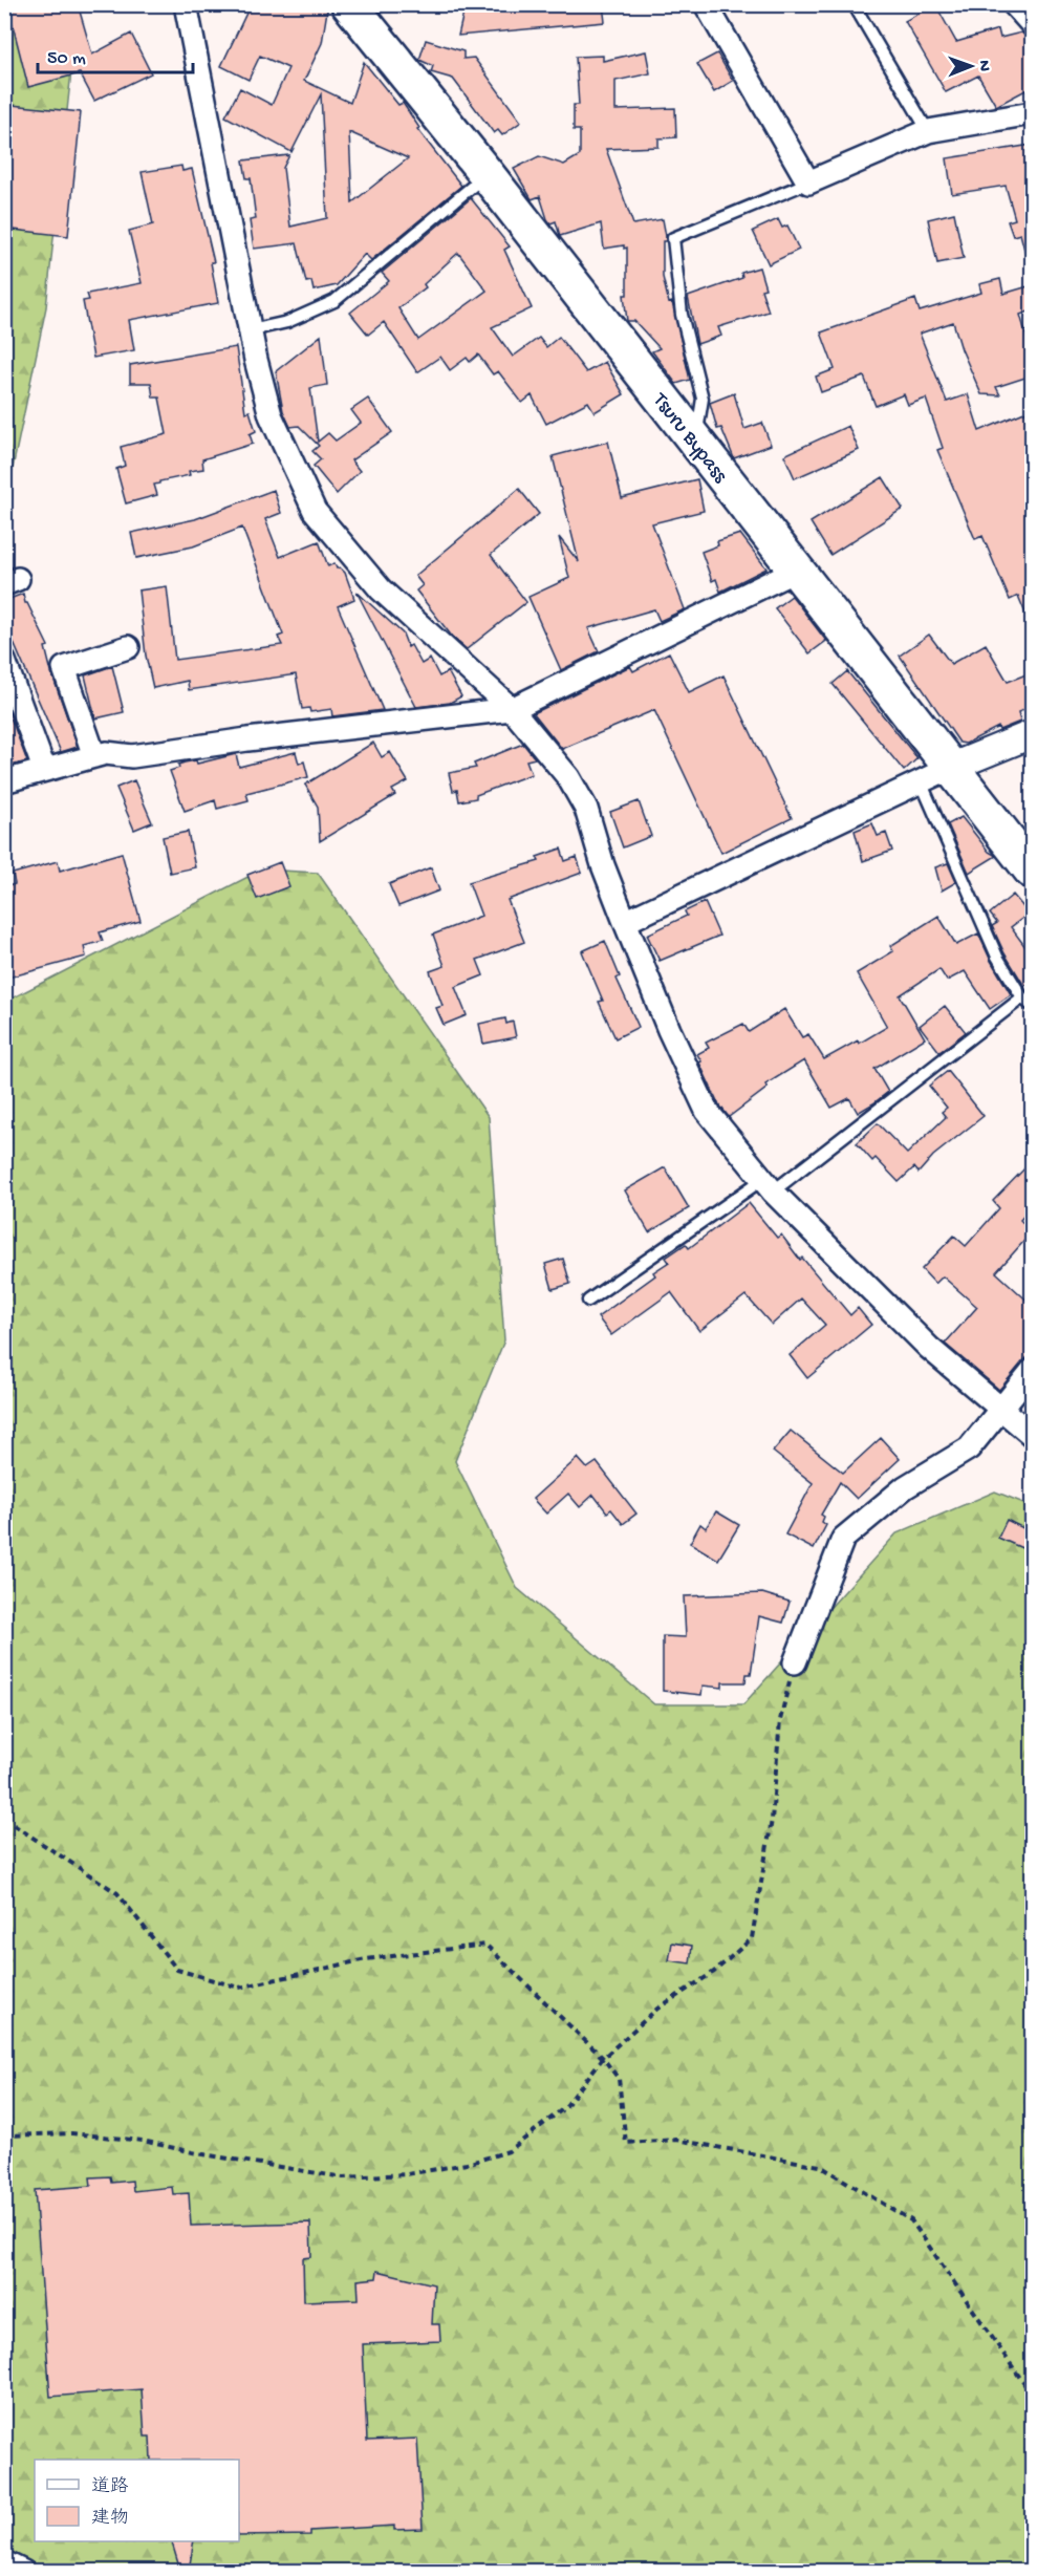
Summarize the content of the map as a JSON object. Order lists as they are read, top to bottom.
{
  "streets": {
    "highway": ["Tsuru Bypass"]
  },
  "legend": ["道路", "建物"],
  "scale_bar": "50 m",
  "north": "right"
}
